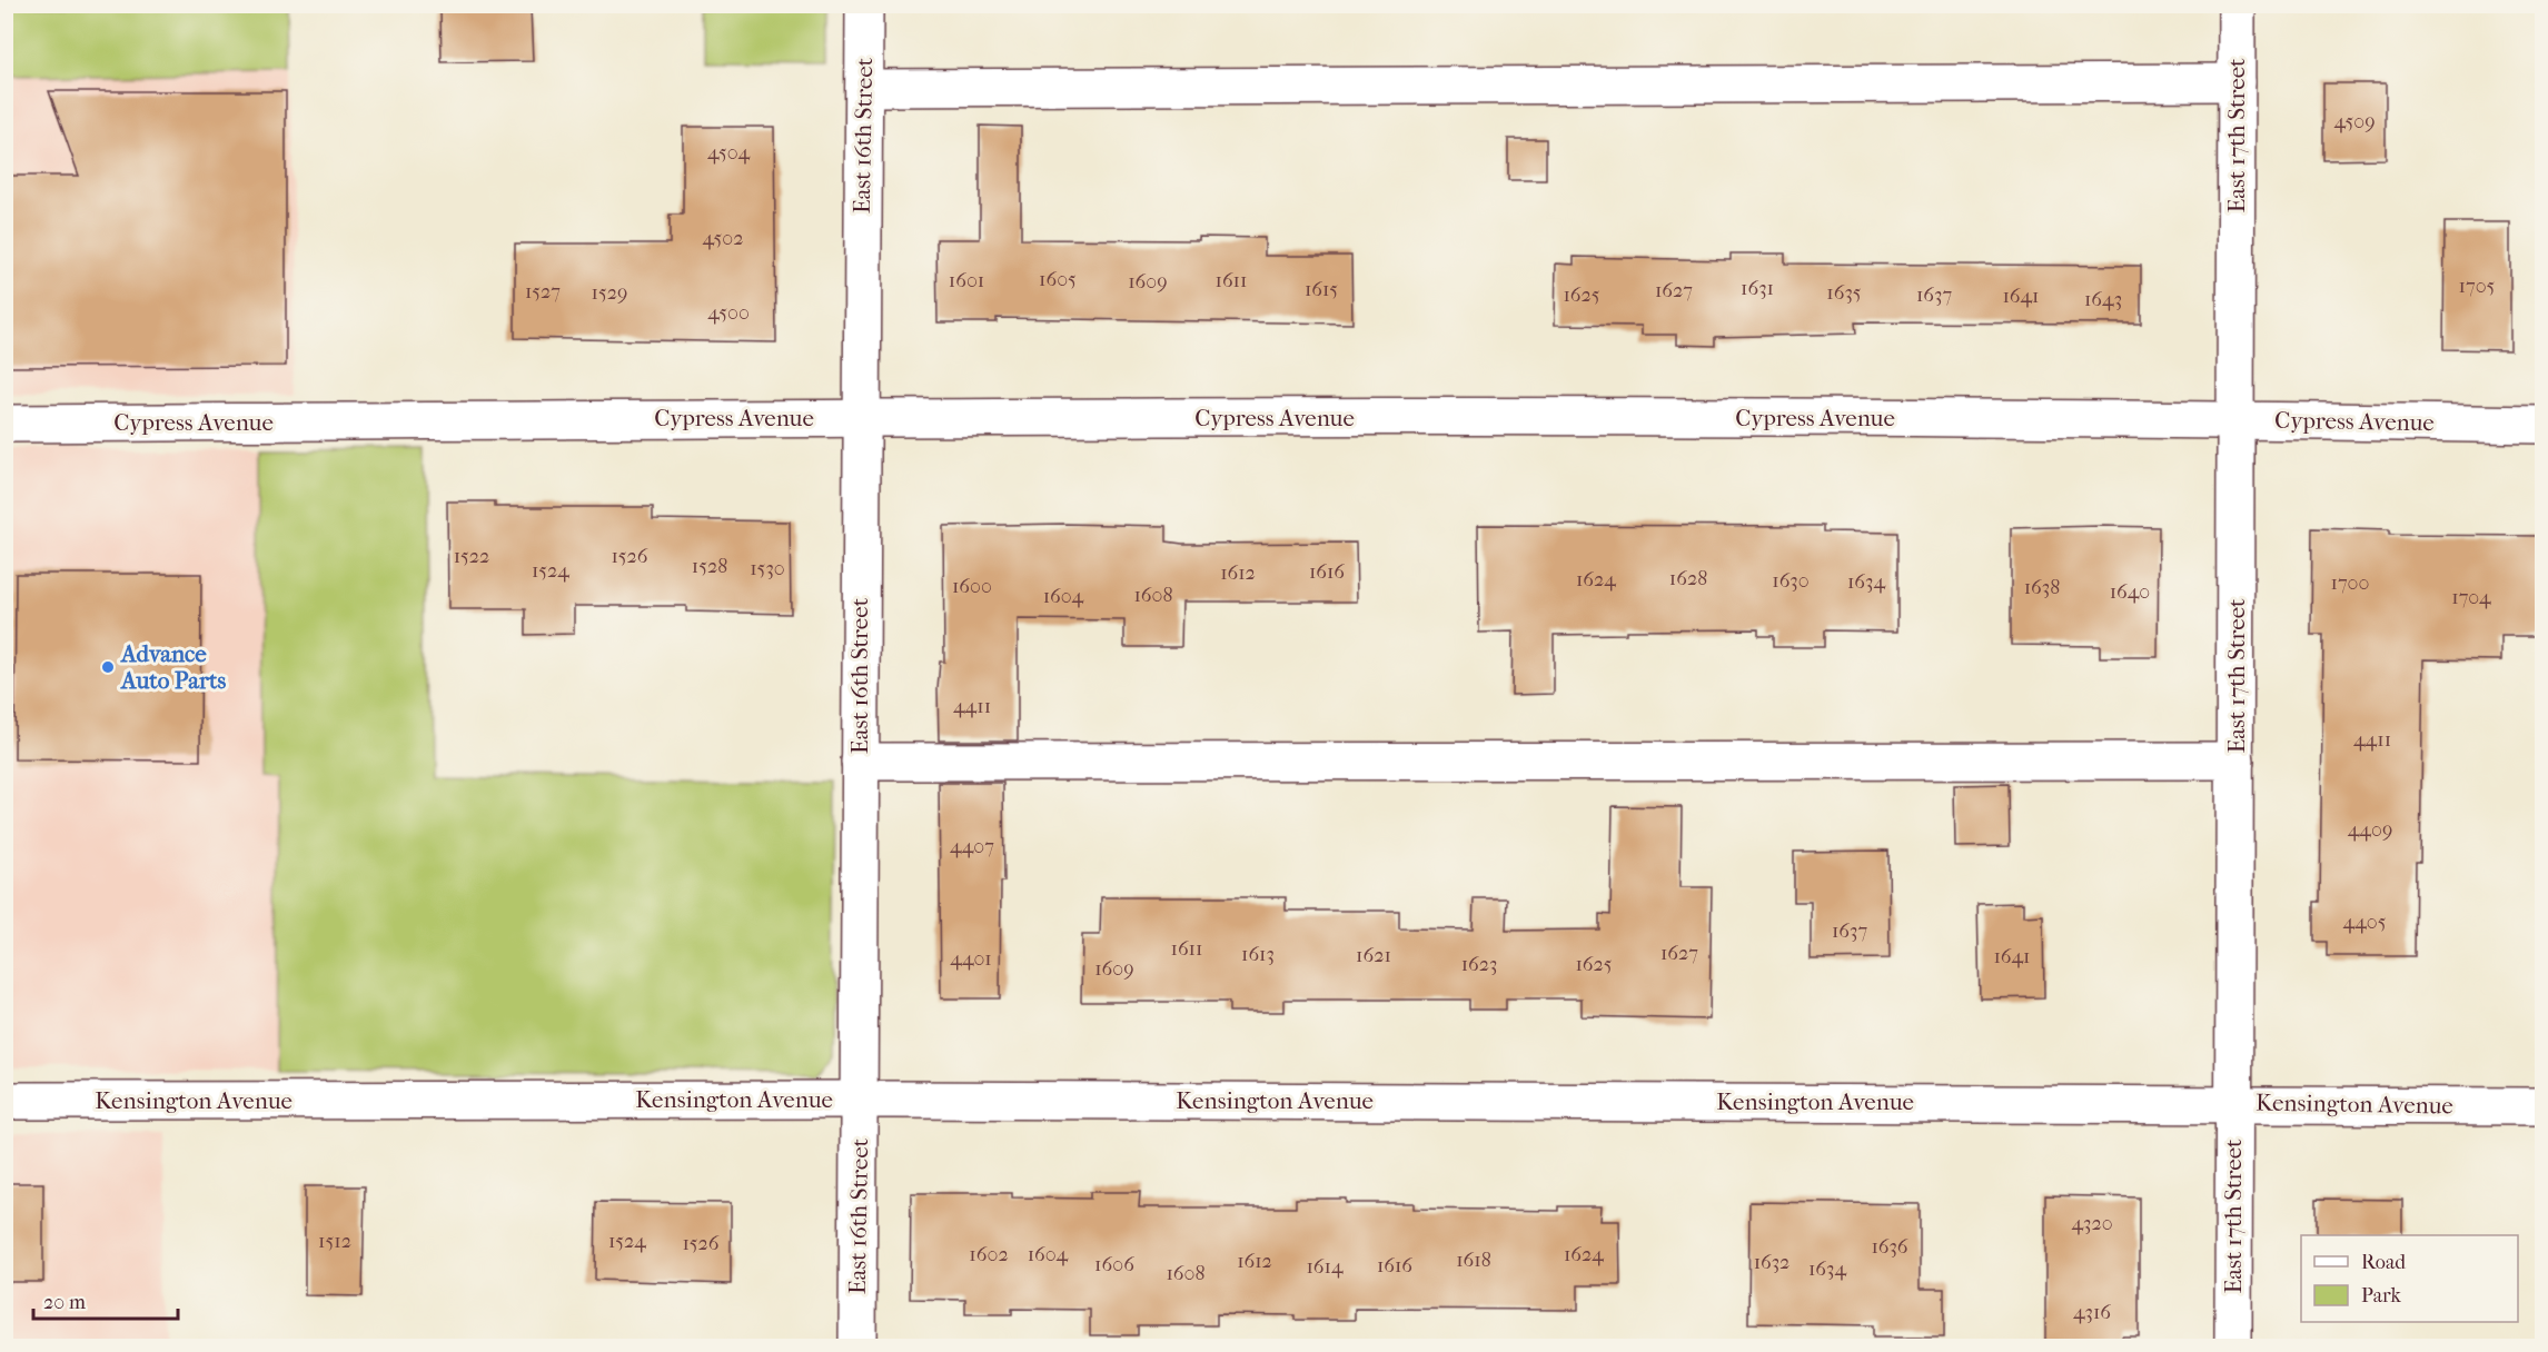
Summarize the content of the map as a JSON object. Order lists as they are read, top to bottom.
{
  "streets": {
    "street": [
      "East 16th Street",
      "East 17th Street",
      "Cypress Avenue",
      "Kensington Avenue"
    ]
  },
  "crossings": [
    ["East 16th Street", "Cypress Avenue"],
    ["East 16th Street", "Kensington Avenue"],
    ["East 17th Street", "Cypress Avenue"],
    ["East 17th Street", "Kensington Avenue"]
  ],
  "places": ["Advance Auto Parts"],
  "house_numbers": [
    "4509",
    "4504",
    "4502",
    "1605",
    "1601",
    "1611",
    "1609",
    "1705",
    "1631",
    "1615",
    "1627",
    "1527",
    "1529",
    "1635",
    "1625",
    "1637",
    "1641",
    "1643",
    "4500",
    "1522",
    "1526",
    "1528",
    "1530",
    "1524",
    "1616",
    "1612",
    "1628",
    "1624",
    "1630",
    "1634",
    "1700",
    "1600",
    "1638",
    "1640",
    "1608",
    "1604",
    "1704",
    "4411",
    "4411",
    "4409",
    "4407",
    "4405",
    "1637",
    "1611",
    "1627",
    "1613",
    "1621",
    "1641",
    "4401",
    "1623",
    "1625",
    "1609",
    "4320",
    "1512",
    "1524",
    "1526",
    "1636",
    "1602",
    "1604",
    "1624",
    "1618",
    "1612",
    "1632",
    "1606",
    "1616",
    "1614",
    "1634",
    "1608",
    "4316"
  ],
  "legend": ["Road", "Park"],
  "scale_bar": "20 m"
}
